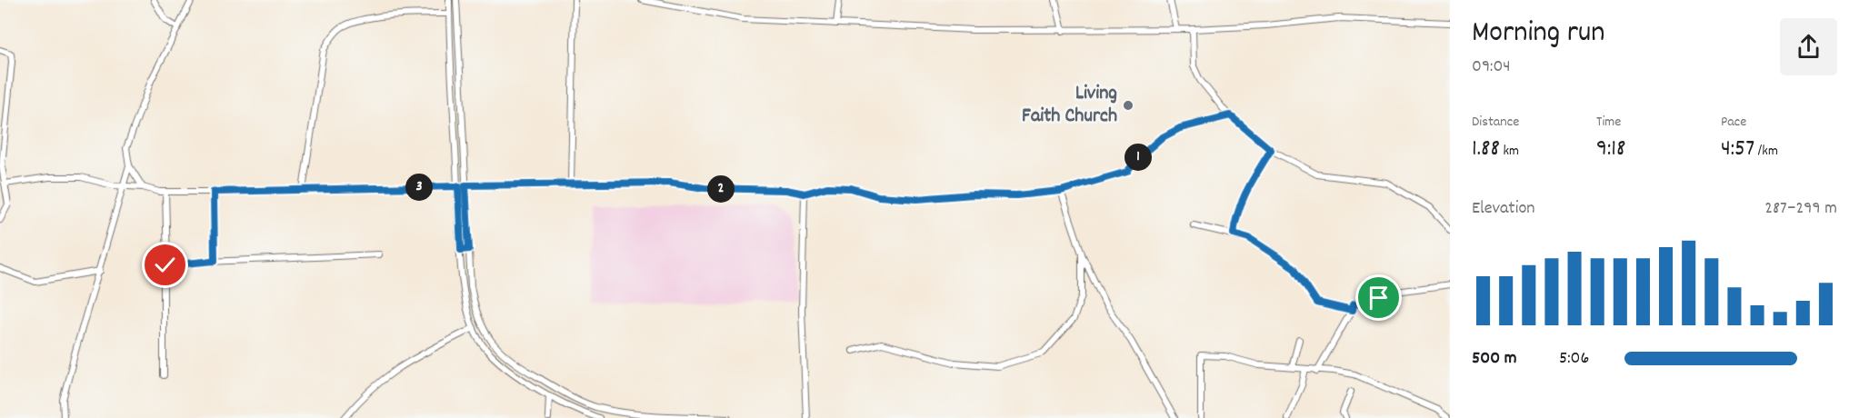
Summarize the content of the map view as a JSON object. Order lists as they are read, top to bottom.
{
  "places": ["Living Faith Church"],
  "page": {
    "heading": ["Morning run", "09:04"],
    "stats": [
      ["Distance", "1.88 km"],
      ["Time", "9:18"],
      ["Pace", "4:57 /km"]
    ],
    "pins": ["1", "3", "2"],
    "chart": ["Elevation", "287–299 m"],
    "list": [
      {
        "name": "500 m",
        "note": "5:06"
      }
    ]
  }
}
